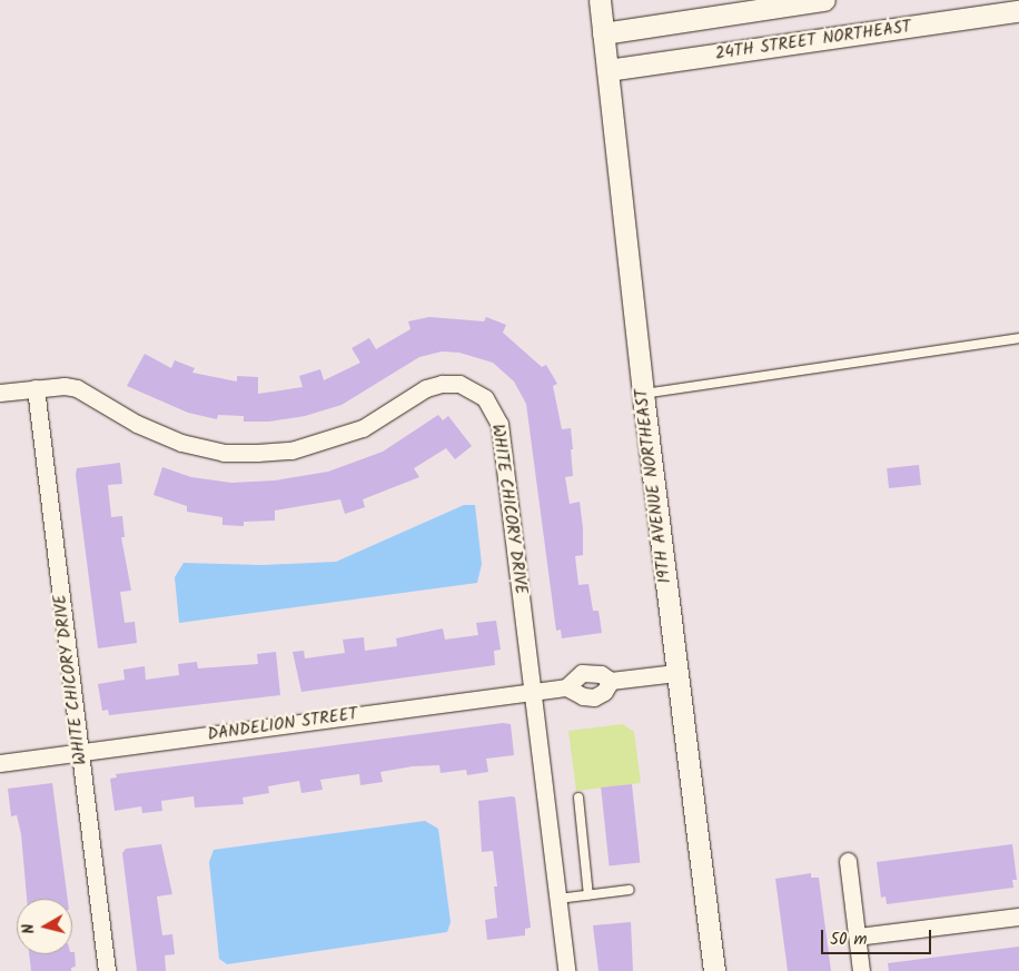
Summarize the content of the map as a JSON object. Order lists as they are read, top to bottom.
{
  "streets": {
    "street": [
      "24TH STREET NORTHEAST",
      "19TH AVENUE NORTHEAST",
      "WHITE CHICORY DRIVE",
      "DANDELION STREET"
    ]
  },
  "crossings": [
    ["24TH STREET NORTHEAST", "19TH AVENUE NORTHEAST"],
    ["19TH AVENUE NORTHEAST", "DANDELION STREET"],
    ["WHITE CHICORY DRIVE", "DANDELION STREET"]
  ],
  "scale_bar": "50 m",
  "north": "left"
}
